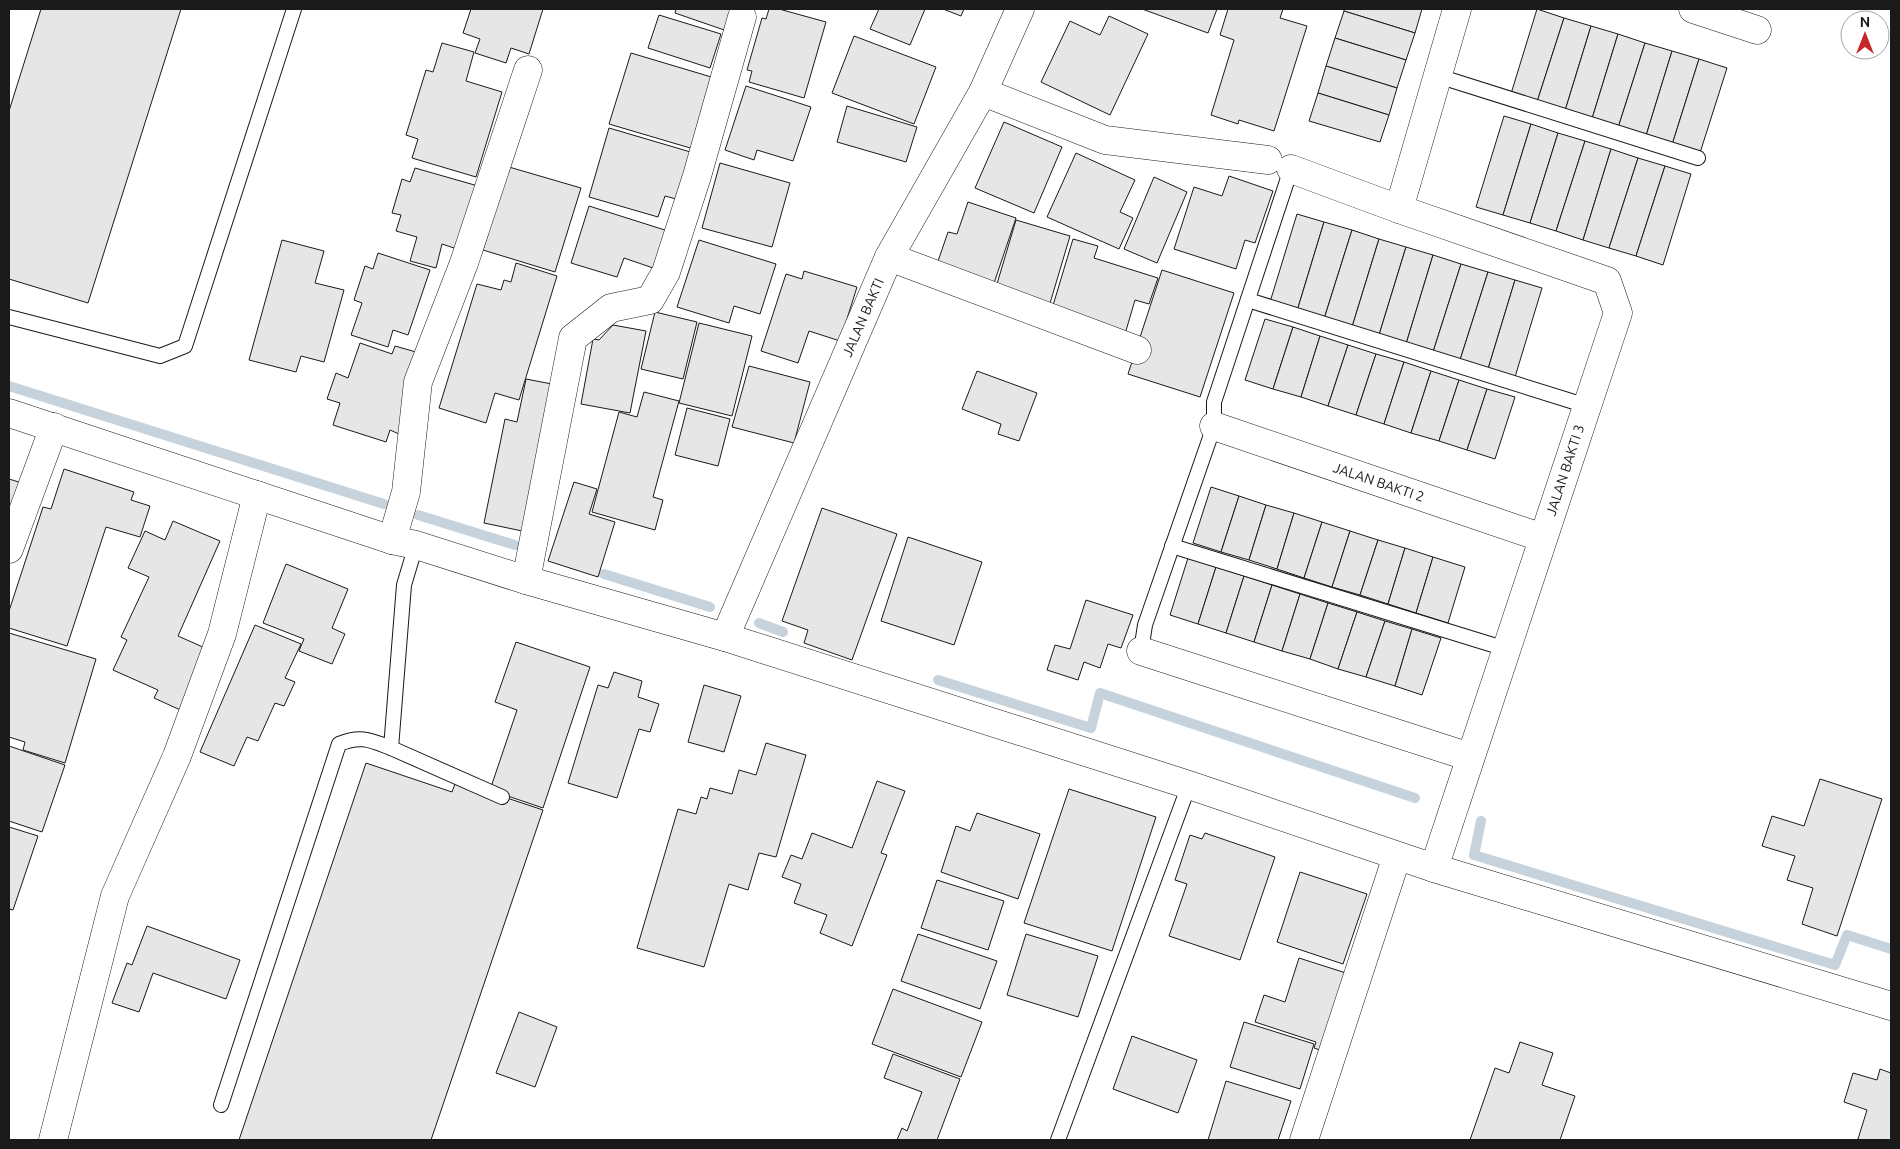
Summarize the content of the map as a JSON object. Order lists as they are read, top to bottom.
{
  "streets": {
    "street": ["JALAN BAKTI", "JALAN BAKTI 3", "JALAN BAKTI 2"]
  },
  "crossings": [
    ["JALAN BAKTI 3", "JALAN BAKTI 2"]
  ],
  "north": "top"
}
